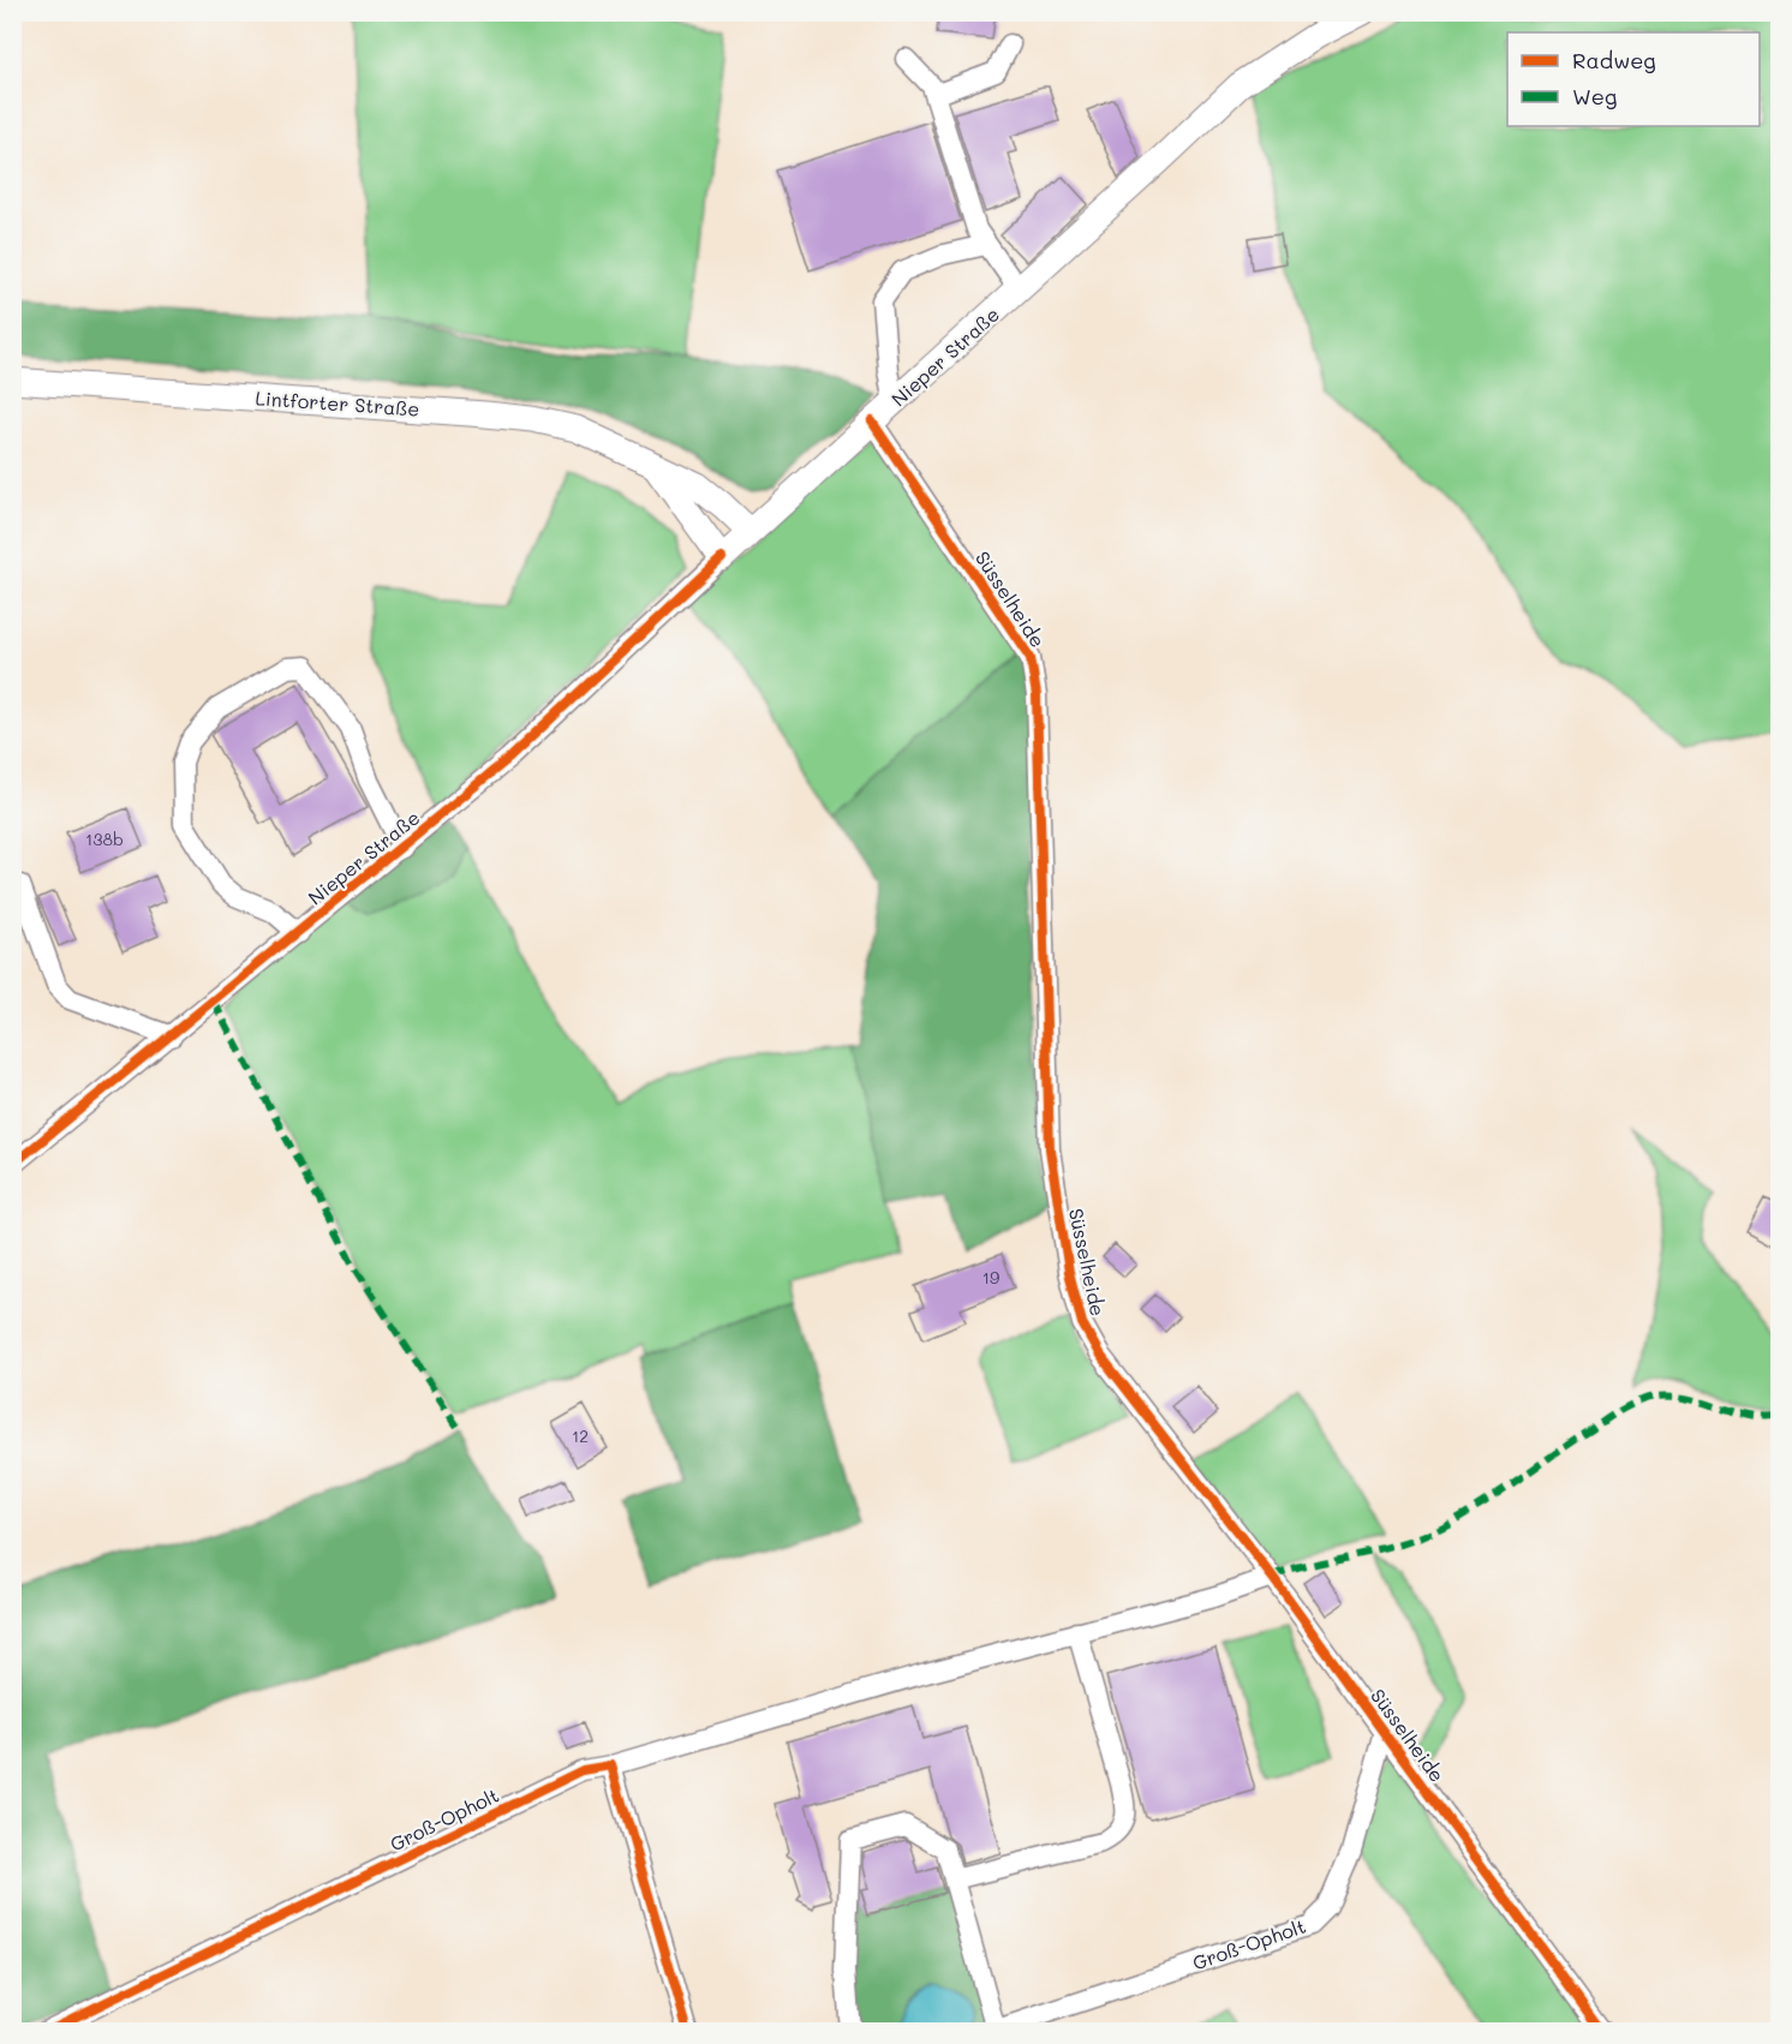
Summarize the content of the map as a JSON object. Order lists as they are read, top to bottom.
{
  "streets": {
    "main road": ["Nieper Straße", "Lintforter Straße"],
    "street": ["Süsselheide", "Groß-Opholt"]
  },
  "crossings": [
    ["Nieper Straße", "Lintforter Straße"],
    ["Nieper Straße", "Süsselheide"],
    ["Süsselheide", "Groß-Opholt"]
  ],
  "house_numbers": ["138b", "19", "12"],
  "legend": ["Radweg", "Weg"]
}
